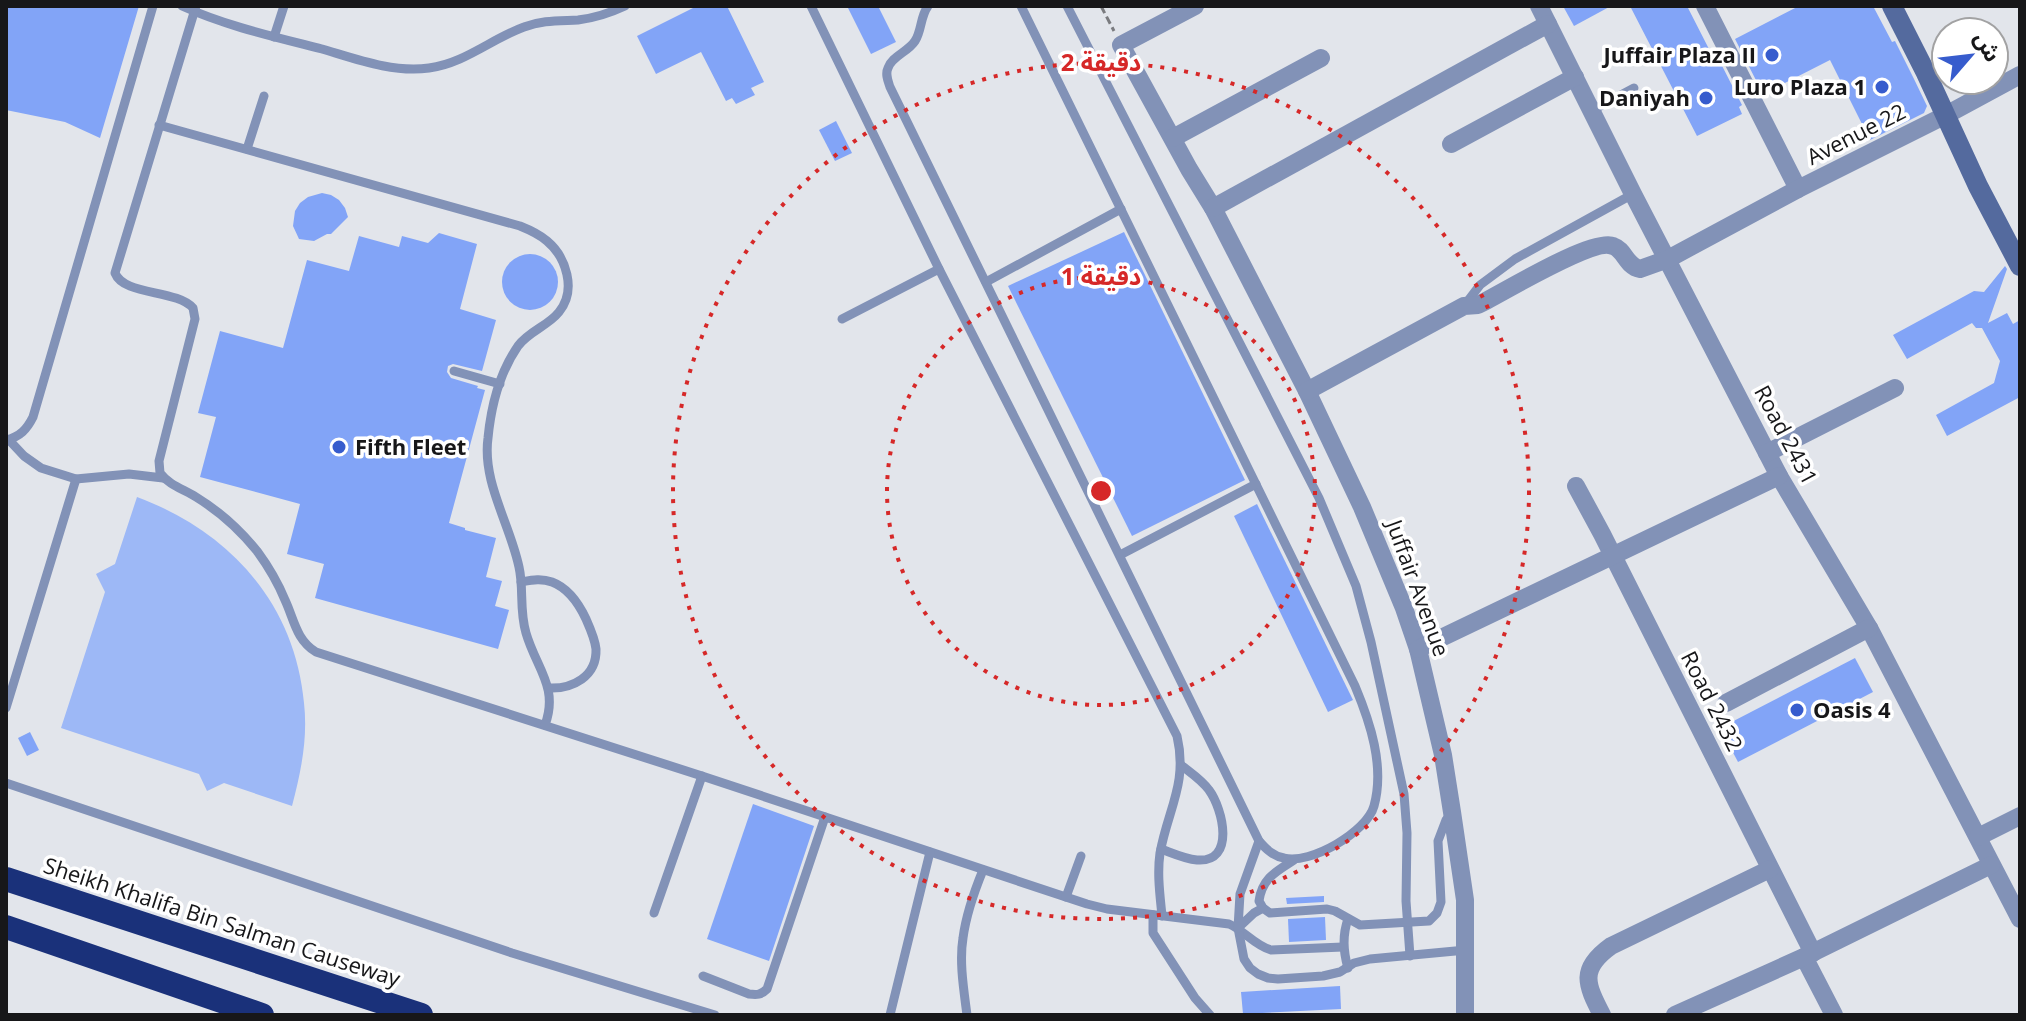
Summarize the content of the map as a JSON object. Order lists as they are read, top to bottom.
{
  "streets": {
    "highway": ["Sheikh Khalifa Bin Salman Causeway"],
    "street": [
      "Avenue 22",
      "Road 2431",
      "Juffair Avenue",
      "Road 2432"
    ]
  },
  "crossings": [
    ["Avenue 22", "Road 2431"]
  ],
  "places": [
    "Juffair Plaza II",
    "Luro Plaza 1",
    "Daniyah",
    "Fifth Fleet",
    "Oasis 4"
  ],
  "north": "top right",
  "rings": ["2 دقيقة", "1 دقيقة"]
}
